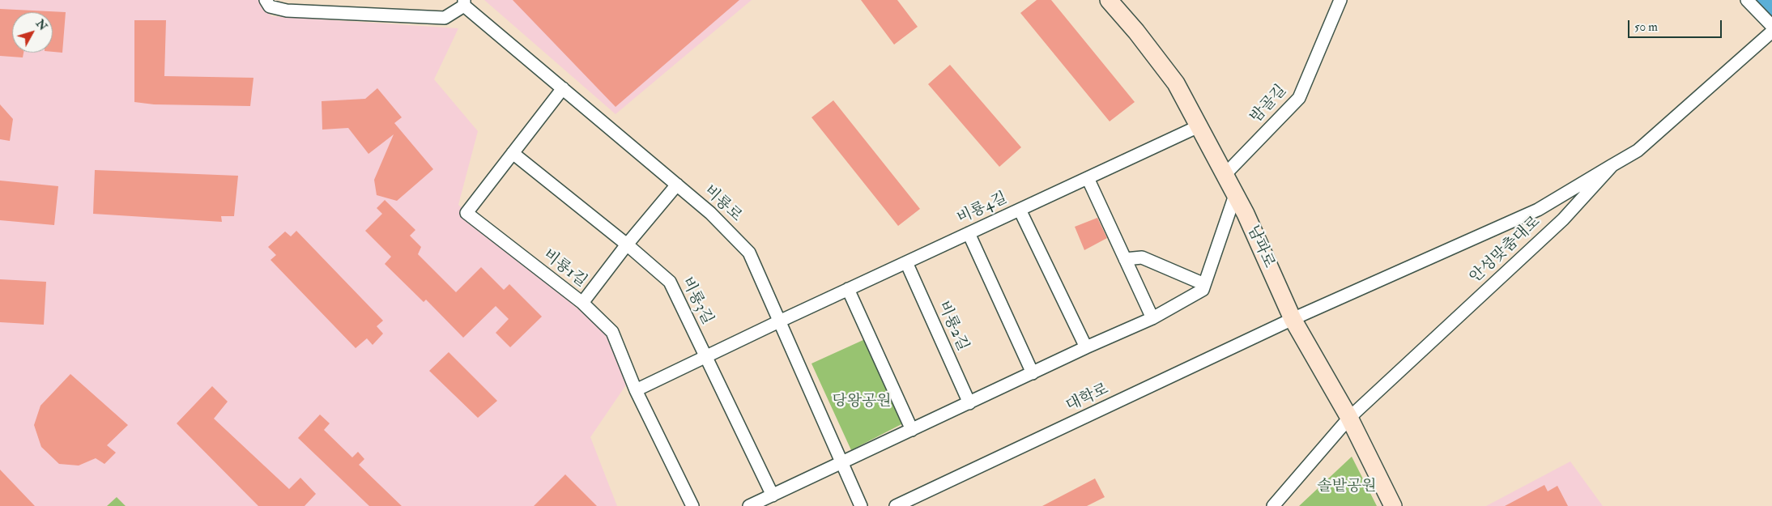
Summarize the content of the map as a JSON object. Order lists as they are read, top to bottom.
{
  "streets": {
    "street": [
      "밤골길",
      "비룡로",
      "비룡4길",
      "남파로",
      "안성맞춤대로",
      "비룡1길",
      "비룡3길",
      "비룡2길",
      "대학로"
    ]
  },
  "crossings": [
    ["밤골길", "남파로"],
    ["비룡로", "비룡4길"],
    ["비룡로", "비룡1길"],
    ["비룡4길", "남파로"],
    ["비룡4길", "비룡1길"],
    ["비룡4길", "비룡3길"],
    ["비룡4길", "비룡2길"],
    ["남파로", "안성맞춤대로"],
    ["남파로", "대학로"],
    ["안성맞춤대로", "대학로"],
    ["비룡1길", "비룡3길"]
  ],
  "parks": ["당왕공원", "솔밭공원"],
  "scale_bar": "50 m",
  "north": "top right"
}
